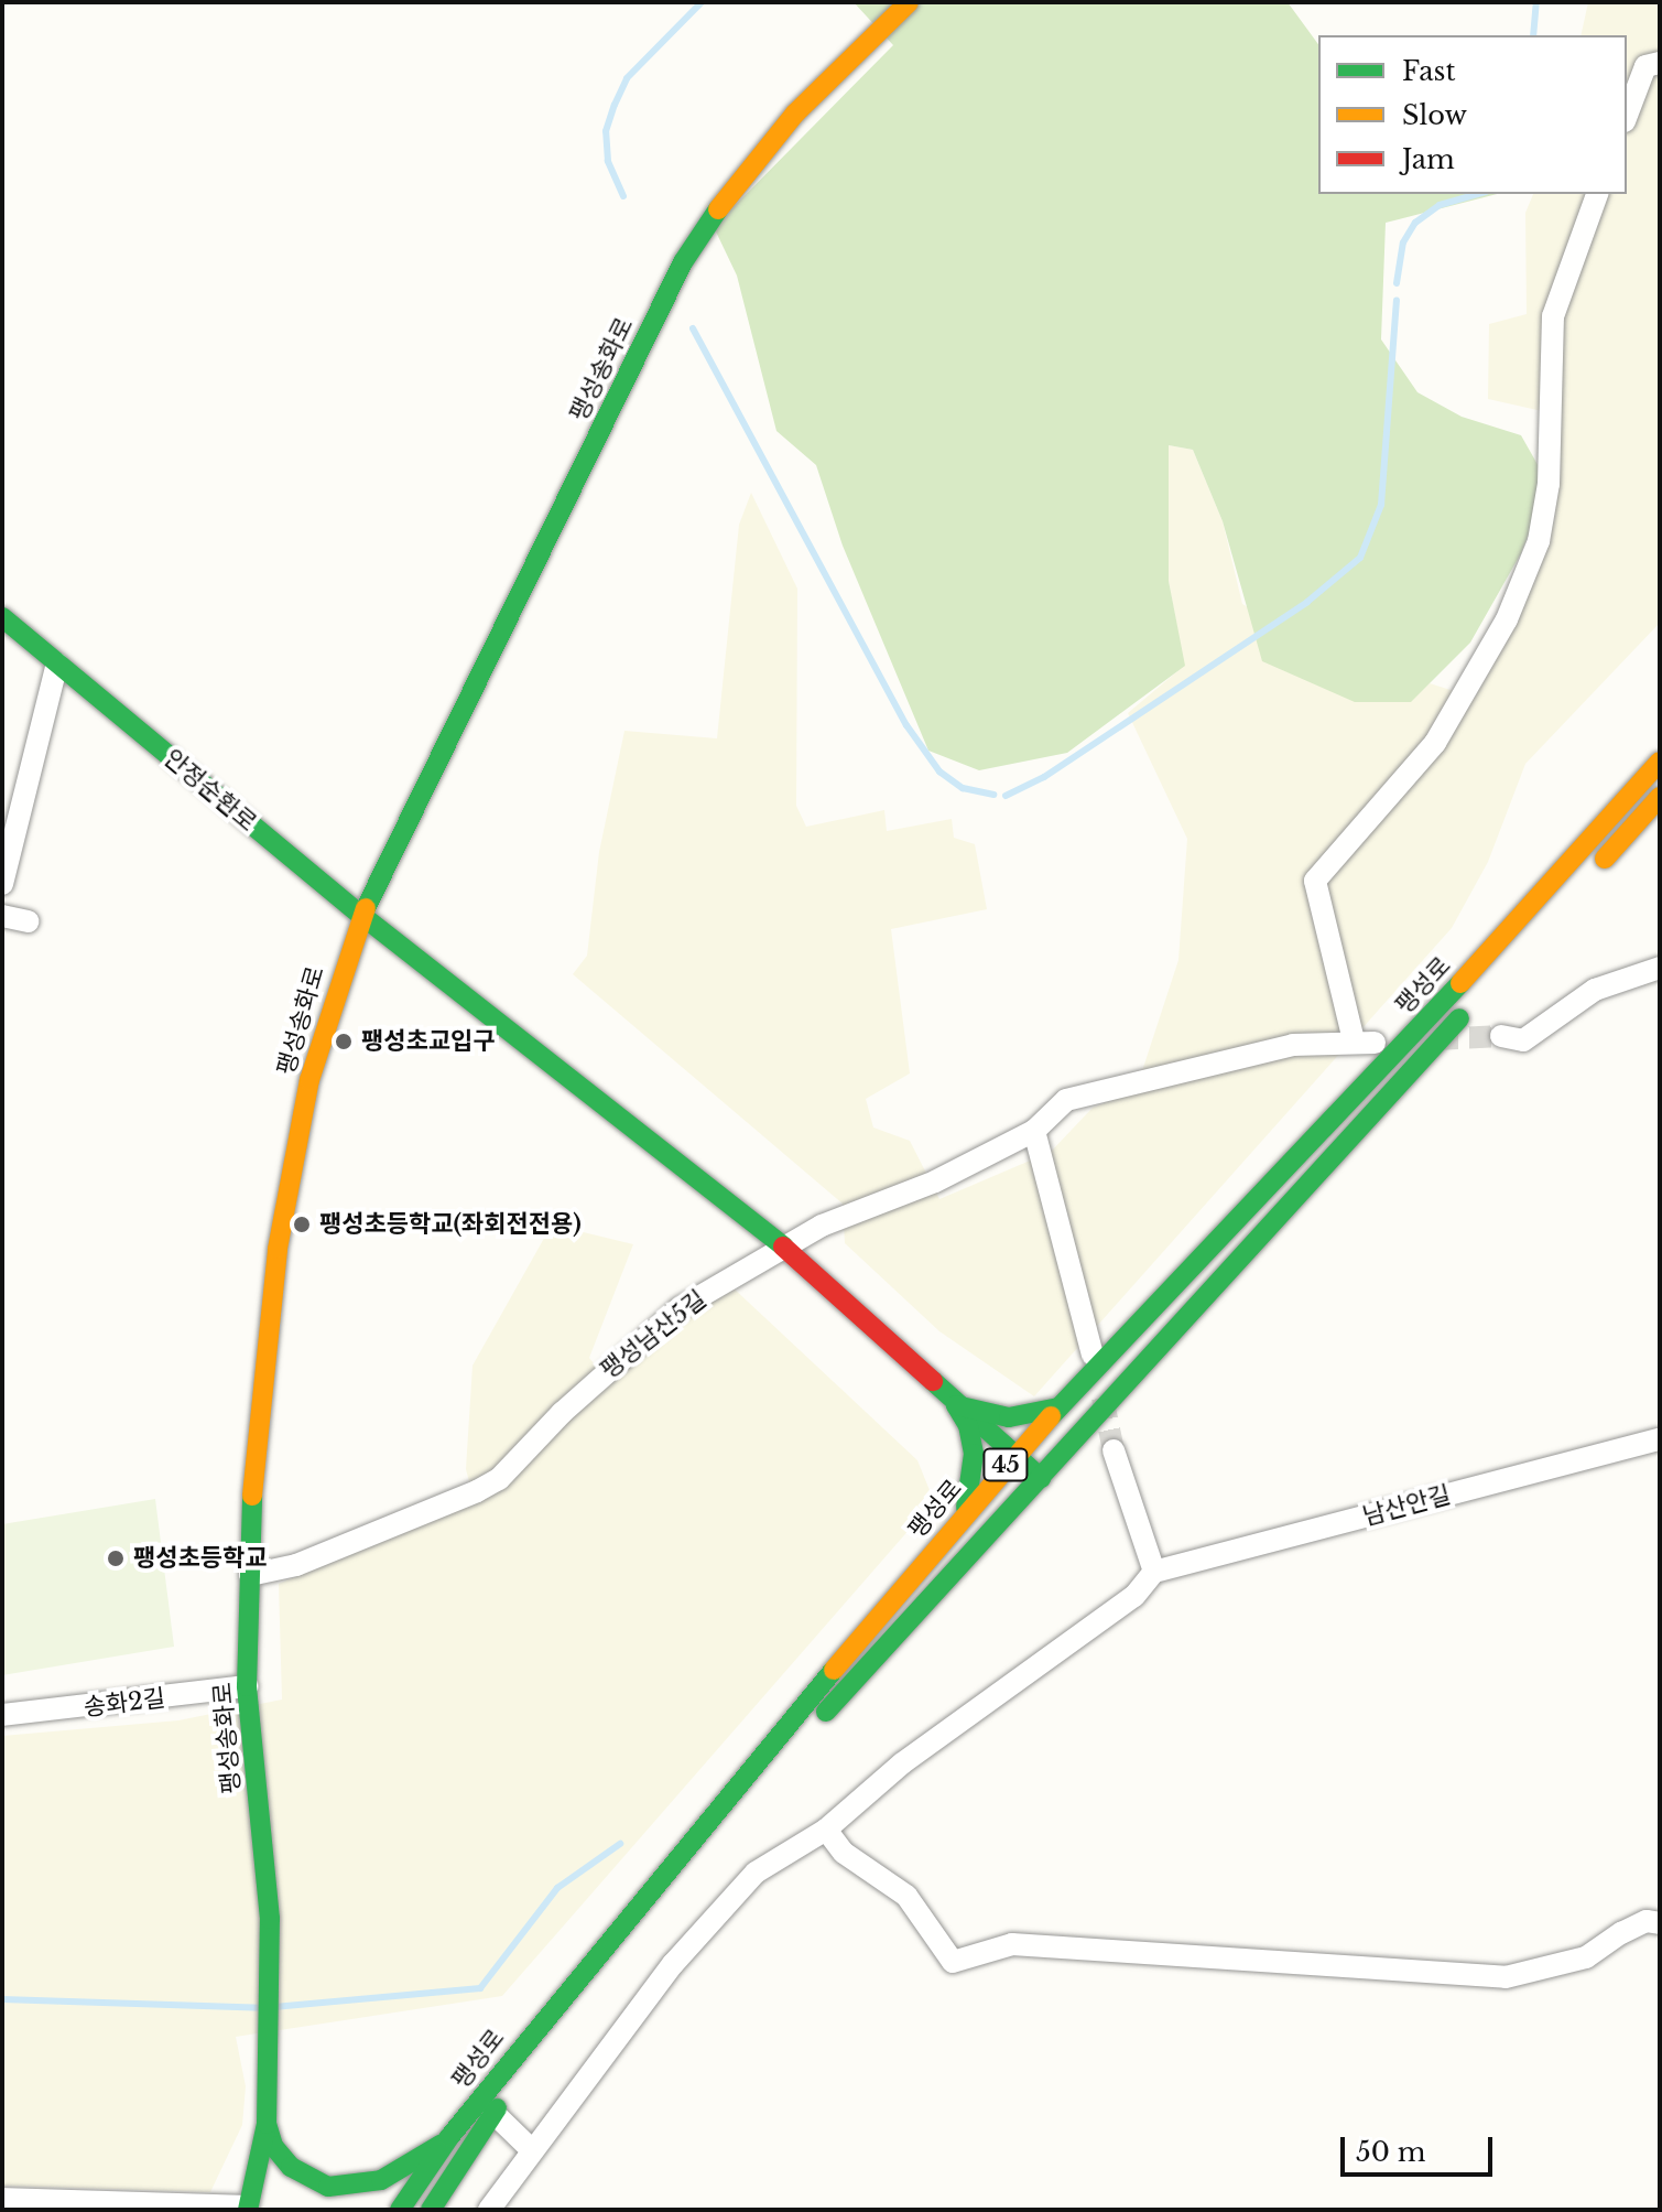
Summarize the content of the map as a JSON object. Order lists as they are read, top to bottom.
{
  "streets": {
    "main road": [
      "팽성송화로",
      "안정순환로",
      "팽성로",
      "45"
    ],
    "street": ["팽성남산5길", "남산안길", "송화2길"]
  },
  "crossings": [
    ["팽성송화로", "안정순환로"],
    ["팽성송화로", "팽성남산5길"],
    ["팽성송화로", "송화2길"],
    ["안정순환로", "팽성로"],
    ["안정순환로", "팽성남산5길"]
  ],
  "places": ["팽성초교입구", "팽성초등학교(좌회전전용)", "팽성초등학교"],
  "legend": ["Fast", "Slow", "Jam"],
  "scale_bar": "50 m"
}
